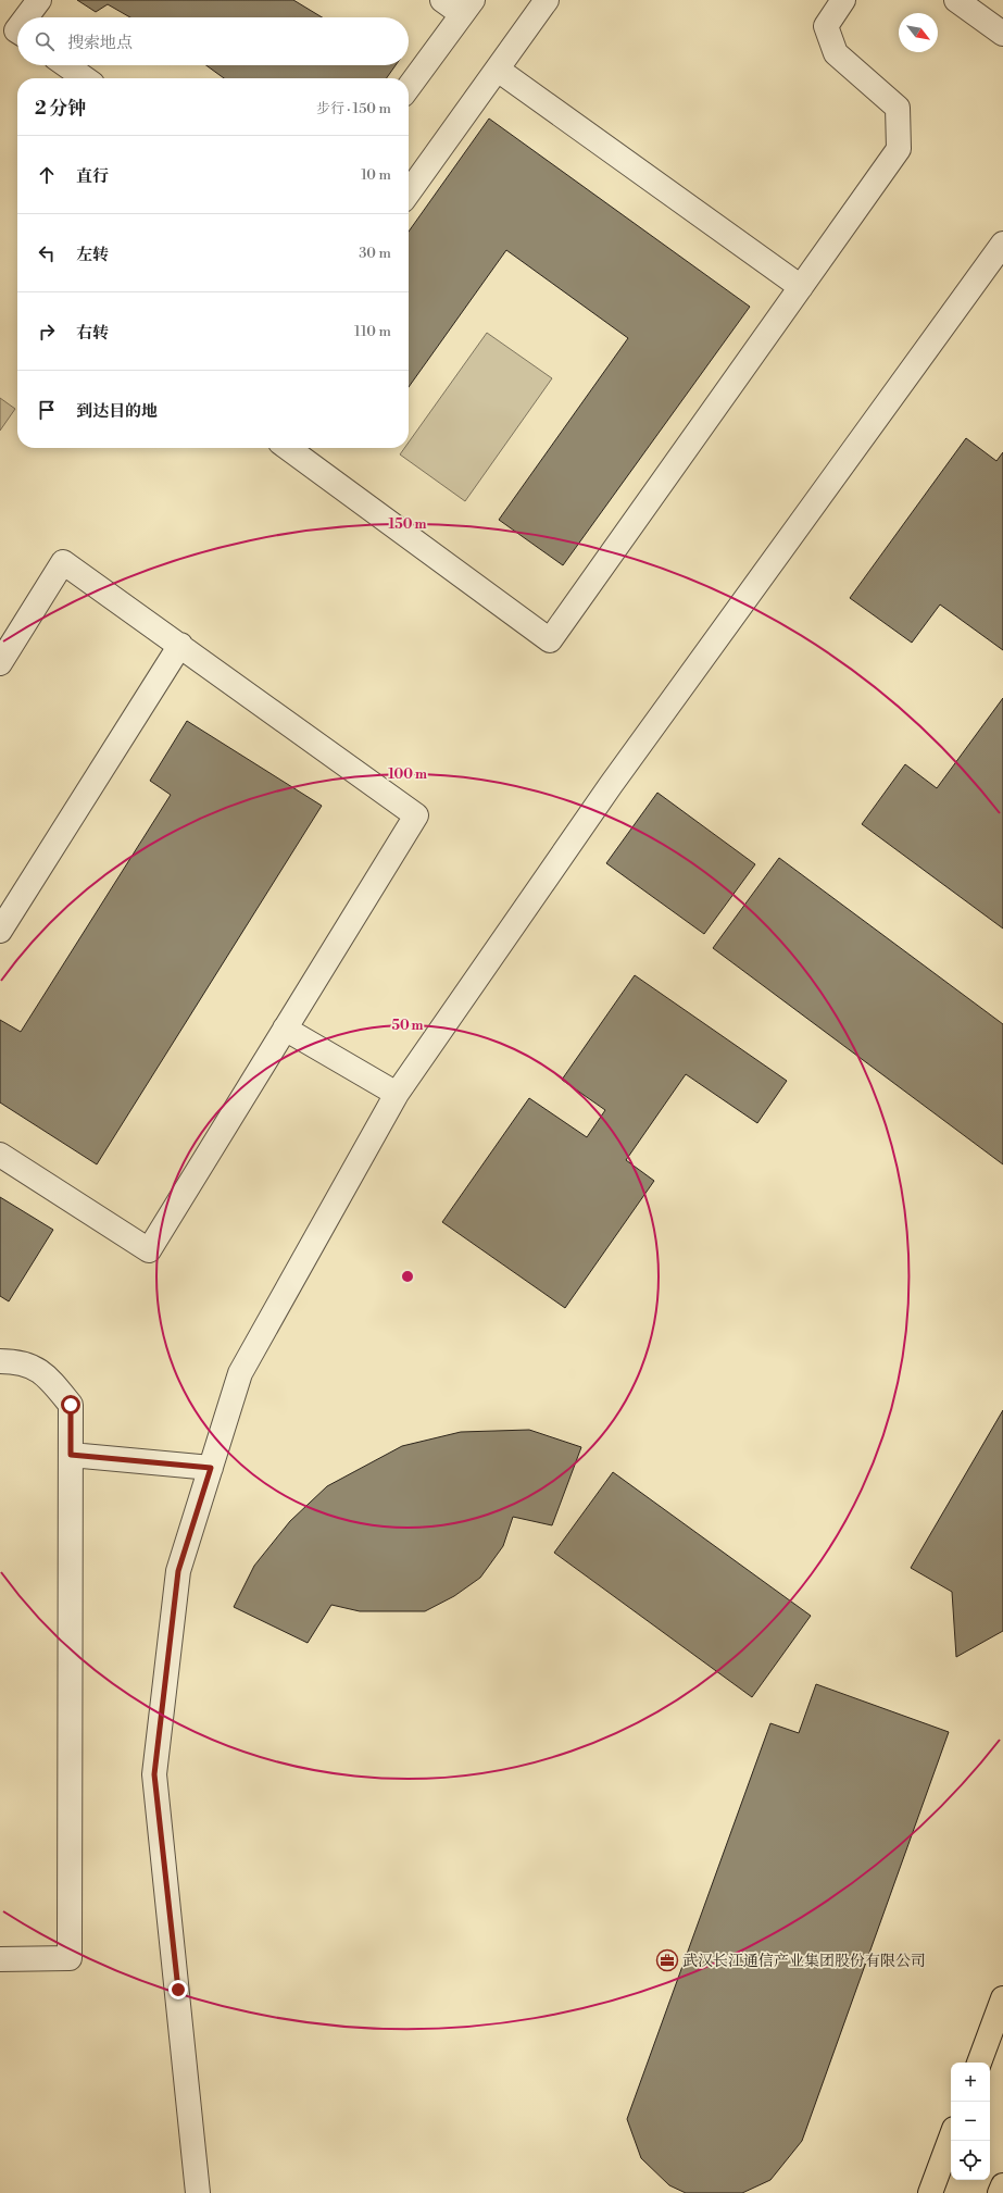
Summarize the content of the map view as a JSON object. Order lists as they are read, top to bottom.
{
  "places": {
    "office": ["武汉长江通信产业集团股份有限公司"]
  },
  "north": "bottom right",
  "page": {
    "search": "搜索地点",
    "heading": ["2 分钟", "步行 · 150 m"],
    "list": [
      ["直行", "10 m"],
      ["左转", "30 m"],
      ["右转", "110 m"],
      "到达目的地"
    ],
    "map_buttons": ["+", "−"]
  },
  "rings": ["150 m", "100 m", "50 m"]
}
